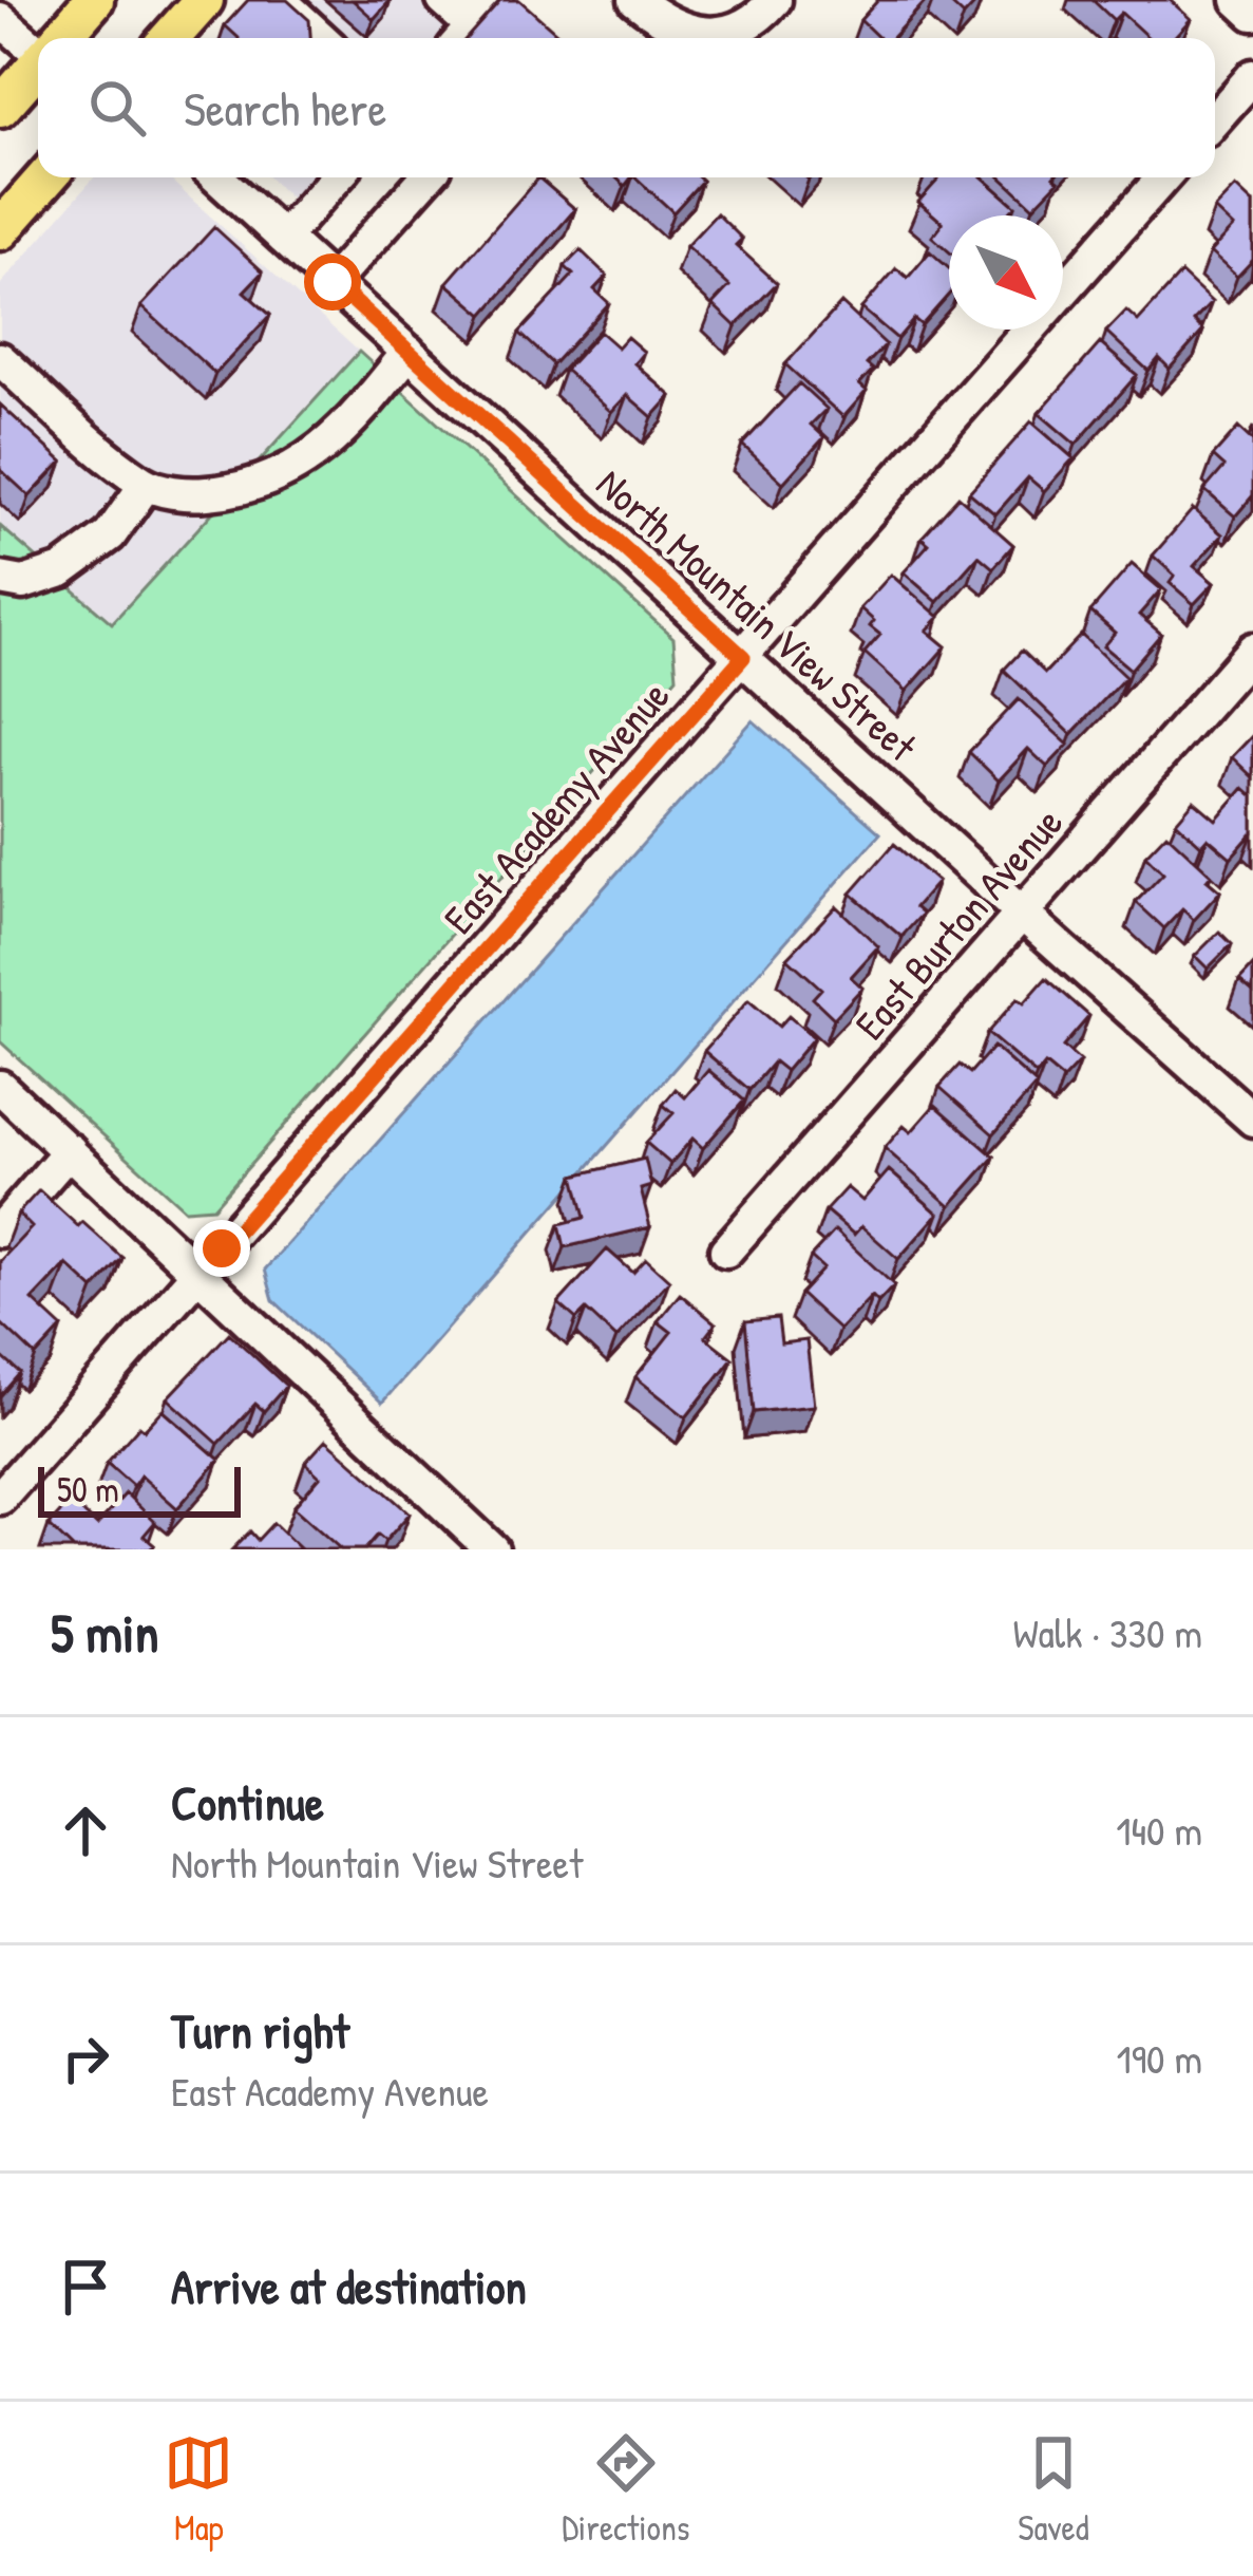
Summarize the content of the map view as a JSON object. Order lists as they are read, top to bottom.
{
  "streets": {
    "street": ["North Mountain View Street", "East Academy Avenue", "East Burton Avenue"]
  },
  "crossings": [
    ["North Mountain View Street", "East Academy Avenue"],
    ["North Mountain View Street", "East Burton Avenue"]
  ],
  "scale_bar": "50 m",
  "north": "bottom right",
  "page": {
    "search": "Search here",
    "scale": "50 m",
    "heading": ["5 min", "Walk · 330 m"],
    "list": [
      ["Continue", "North Mountain View Street", "140 m"],
      ["Turn right", "East Academy Avenue", "190 m"],
      "Arrive at destination"
    ],
    "nav": ["Map", "Directions", "Saved"]
  }
}
